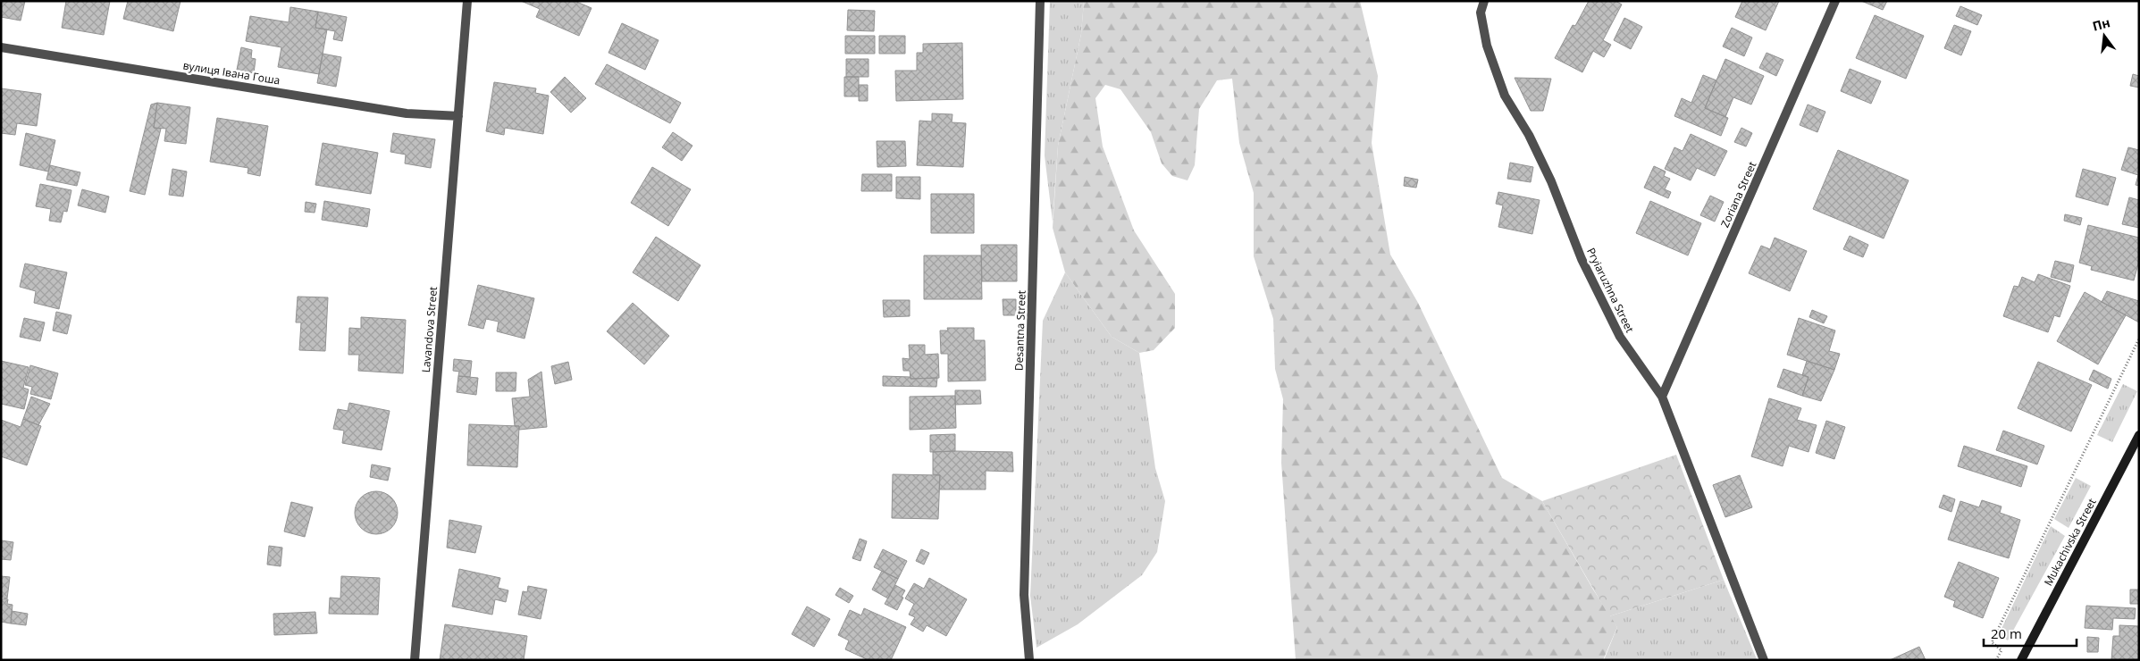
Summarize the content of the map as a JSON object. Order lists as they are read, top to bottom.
{
  "streets": {
    "street": [
      "вулиця Івана Гоша",
      "Zoriana Street",
      "Pryiaruzhna Street",
      "Lavandova Street",
      "Desantna Street",
      "Mukachivska Street"
    ]
  },
  "crossings": [
    ["вулиця Івана Гоша", "Lavandova Street"],
    ["Zoriana Street", "Pryiaruzhna Street"]
  ],
  "scale_bar": "20 m",
  "north": "top"
}
